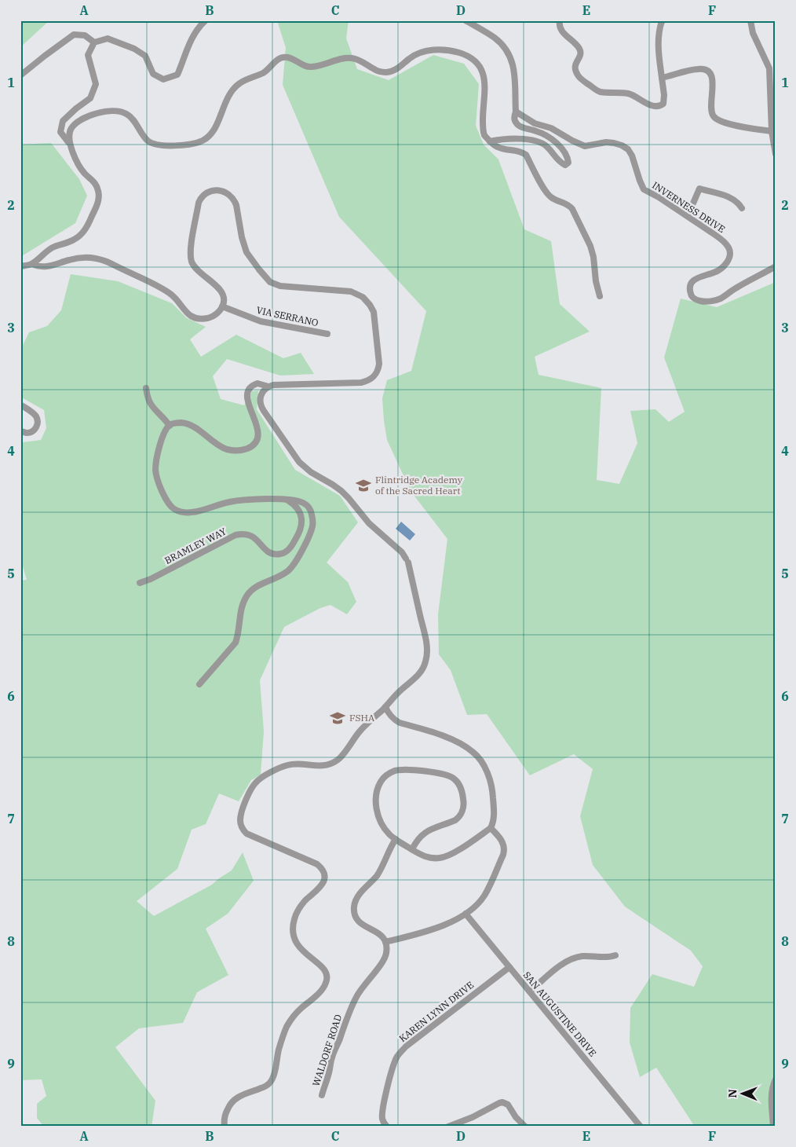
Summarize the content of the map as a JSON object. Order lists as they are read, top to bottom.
{
  "streets": {
    "street": [
      "INVERNESS DRIVE",
      "VIA SERRANO",
      "BRAMLEY WAY",
      "KAREN LYNN DRIVE",
      "SAN AUGUSTINE DRIVE",
      "WALDORF ROAD"
    ]
  },
  "crossings": [
    ["KAREN LYNN DRIVE", "SAN AUGUSTINE DRIVE"]
  ],
  "places": {
    "school or university": ["Flintridge Academy of the Sacred Heart", "FSHA"]
  },
  "north": "left",
  "grid": {
    "columns": [
      "A",
      "B",
      "C",
      "D",
      "E",
      "F"
    ],
    "rows": [
      "1",
      "2",
      "3",
      "4",
      "5",
      "6",
      "7",
      "8",
      "9"
    ]
  }
}
